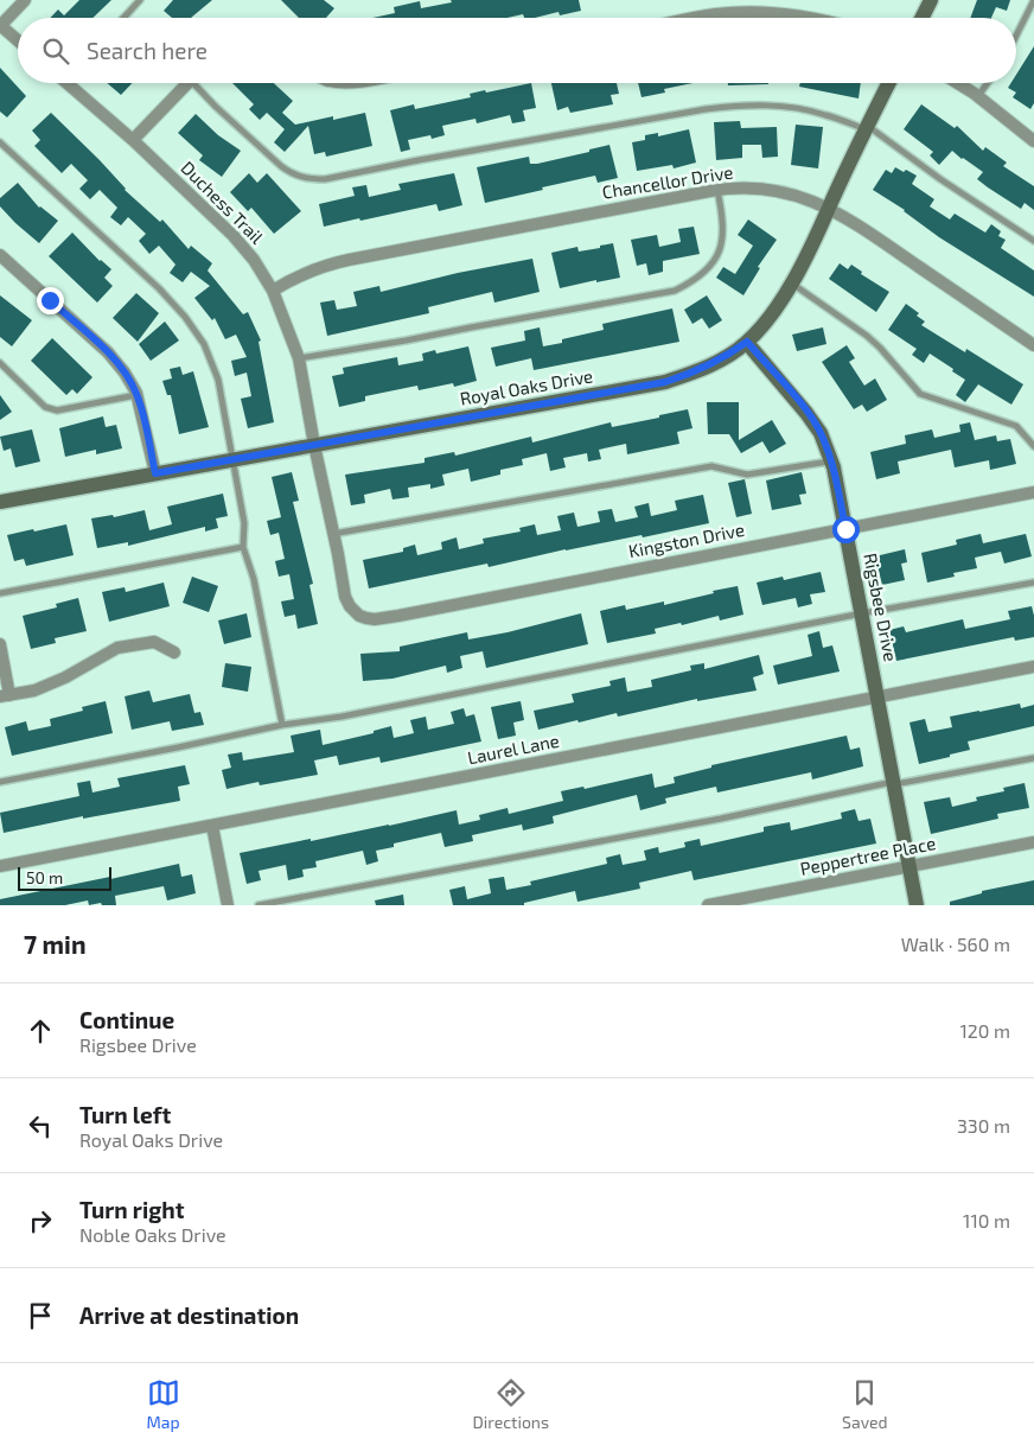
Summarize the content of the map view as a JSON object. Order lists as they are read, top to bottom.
{
  "streets": {
    "street": [
      "Chancellor Drive",
      "Duchess Trail",
      "Royal Oaks Drive",
      "Kingston Drive",
      "Rigsbee Drive",
      "Laurel Lane",
      "Peppertree Place"
    ]
  },
  "crossings": [
    ["Chancellor Drive", "Duchess Trail"],
    ["Chancellor Drive", "Royal Oaks Drive"],
    ["Duchess Trail", "Royal Oaks Drive"],
    ["Duchess Trail", "Kingston Drive"],
    ["Royal Oaks Drive", "Rigsbee Drive"],
    ["Kingston Drive", "Rigsbee Drive"],
    ["Rigsbee Drive", "Laurel Lane"],
    ["Rigsbee Drive", "Peppertree Place"]
  ],
  "scale_bar": "50 m",
  "page": {
    "search": "Search here",
    "scale": "50 m",
    "heading": ["7 min", "Walk · 560 m"],
    "list": [
      ["Continue", "Rigsbee Drive", "120 m"],
      ["Turn left", "Royal Oaks Drive", "330 m"],
      ["Turn right", "Noble Oaks Drive", "110 m"],
      "Arrive at destination"
    ],
    "nav": ["Map", "Directions", "Saved"]
  }
}
